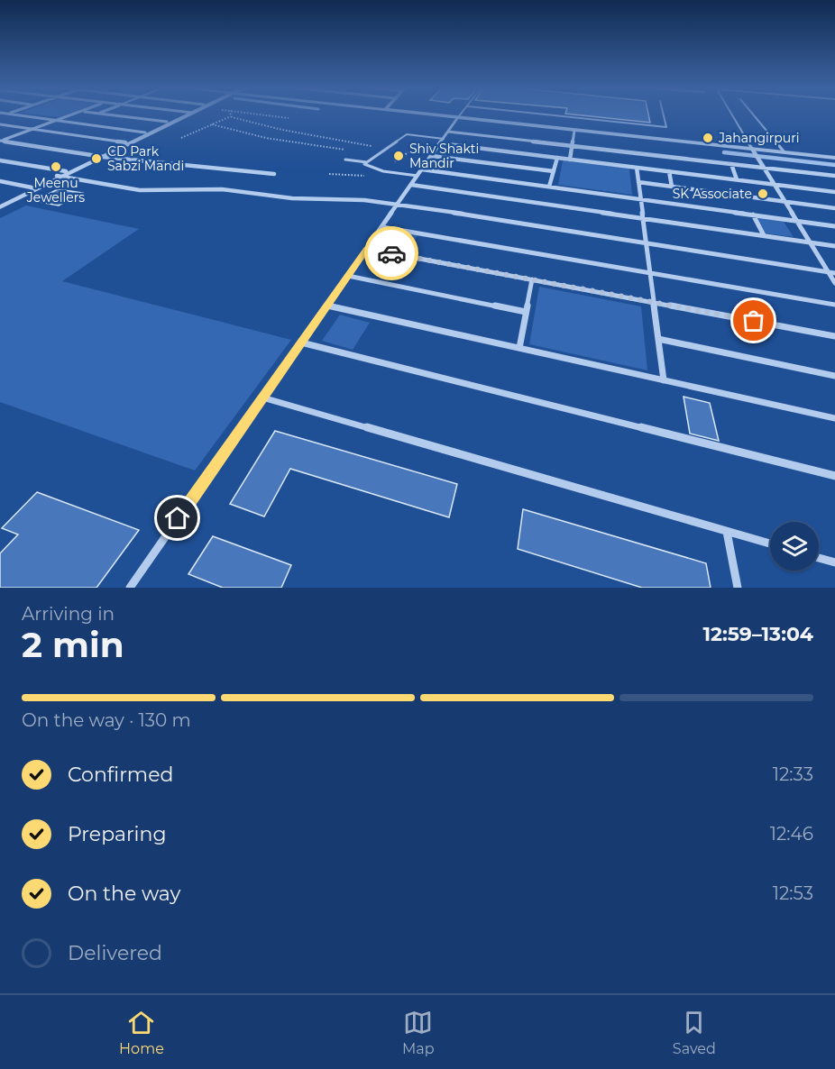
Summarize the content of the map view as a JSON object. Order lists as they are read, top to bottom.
{
  "places": [
    "Jahangirpuri",
    "Shiv Shakti Mandir",
    "CD Park Sabzi Mandi",
    "Meenu Jewellers",
    "SK Associate"
  ],
  "page": {
    "heading": ["2 min", "Arriving in", "12:59–13:04"],
    "bar": "On the way · 130 m",
    "list": [
      ["Confirmed", "12:33"],
      ["Preparing", "12:46"],
      ["On the way", "12:53"],
      "Delivered"
    ],
    "tabs": ["Home", "Map", "Saved"]
  }
}
